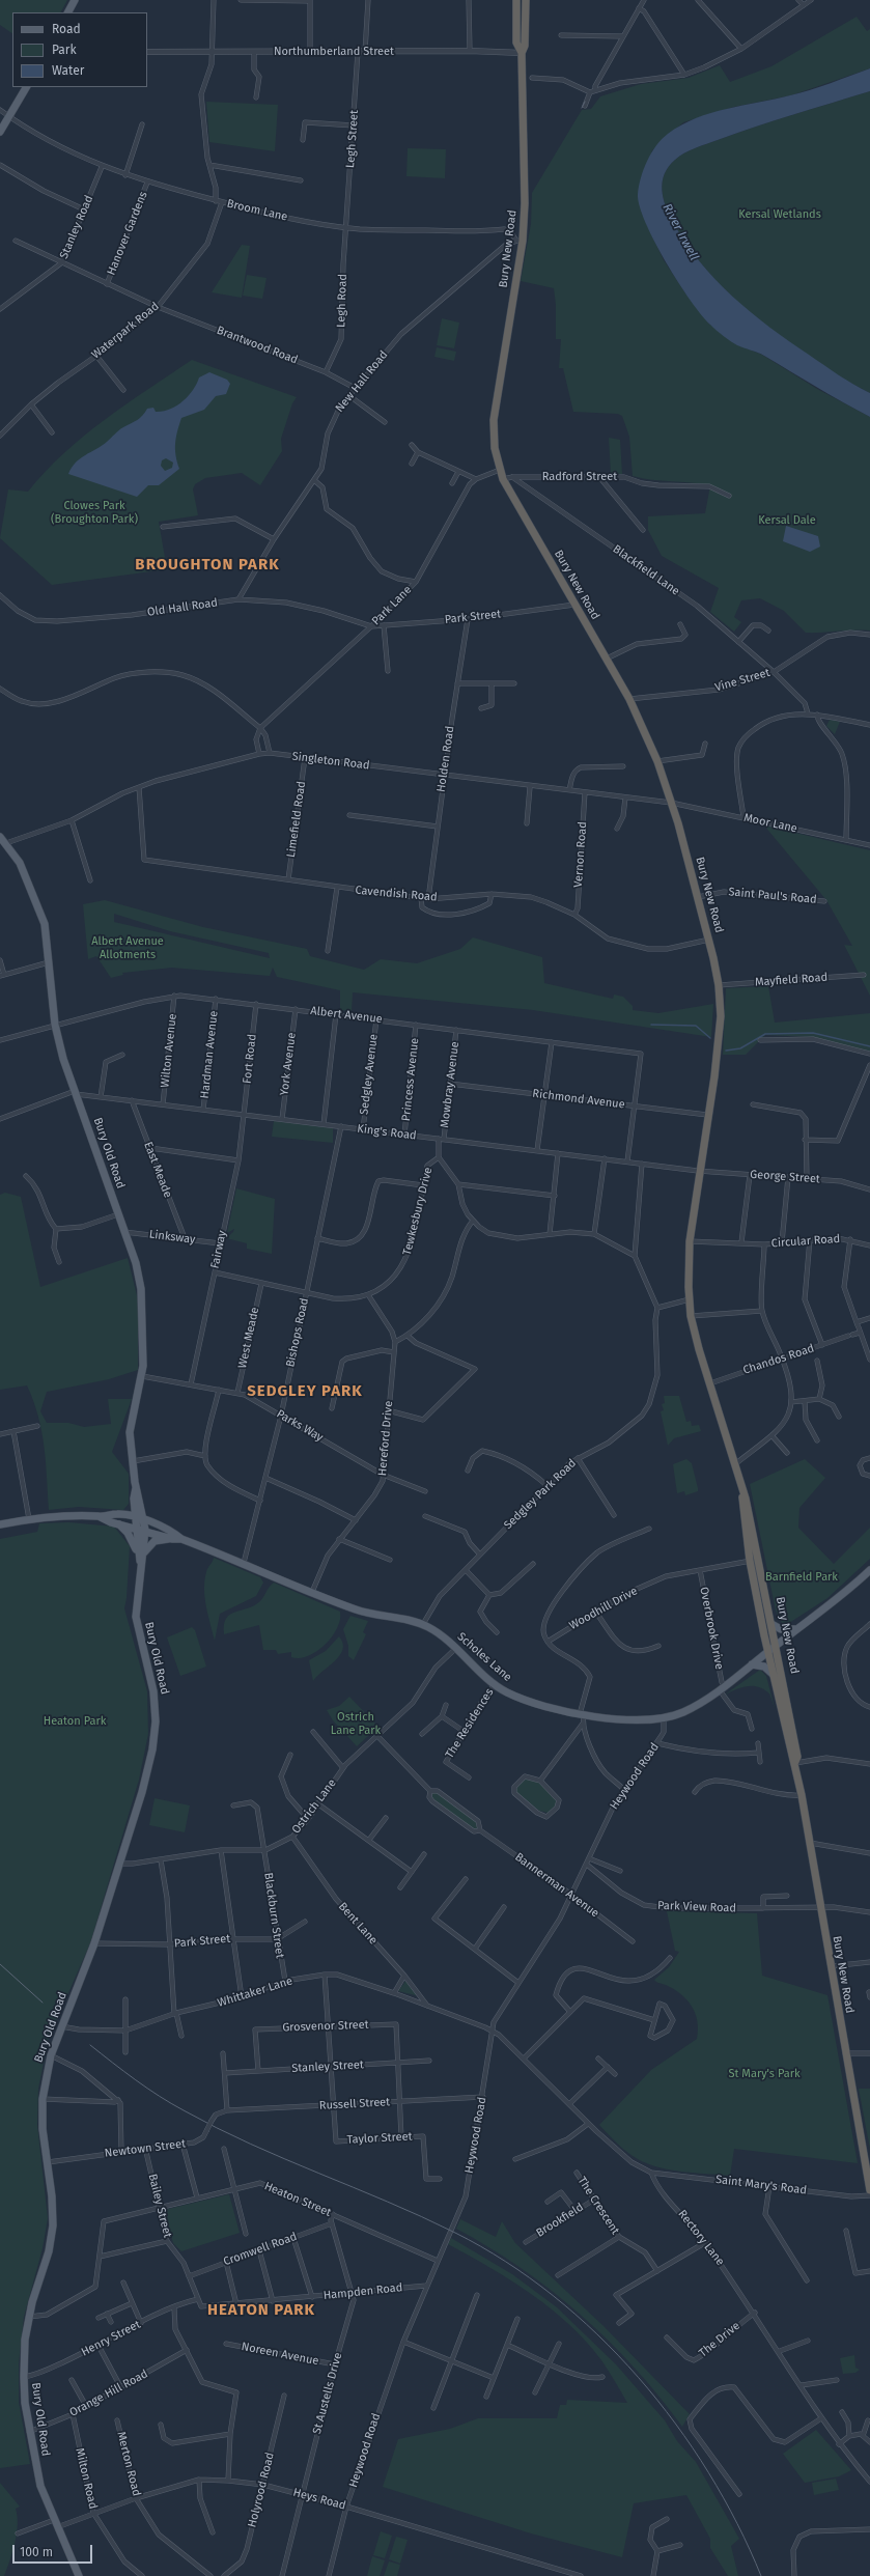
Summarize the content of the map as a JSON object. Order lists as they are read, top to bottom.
{
  "streets": {
    "highway": ["Bury New Road"],
    "main road": ["Bury Old Road", "Scholes Lane"],
    "street": [
      "Northumberland Street",
      "Legh Street",
      "Broom Lane",
      "Stanley Road",
      "Hanover Gardens",
      "Legh Road",
      "Waterpark Road",
      "Brantwood Road",
      "New Hall Road",
      "Radford Street",
      "Blackfield Lane",
      "Park Lane",
      "Old Hall Road",
      "Park Street",
      "Vine Street",
      "Holden Road",
      "Singleton Road",
      "Limefield Road",
      "Moor Lane",
      "Vernon Road",
      "Cavendish Road",
      "Saint Paul's Road",
      "Mayfield Road",
      "Albert Avenue",
      "Wilton Avenue",
      "Hardman Avenue",
      "Fort Road",
      "York Avenue",
      "Sedgley Avenue",
      "Princess Avenue",
      "Mowbray Avenue",
      "Richmond Avenue",
      "King's Road",
      "East Meade",
      "George Street",
      "Tewkesbury Drive",
      "Linksway",
      "Circular Road",
      "Fairway",
      "Bishops Road",
      "West Meade",
      "Chandos Road",
      "Parks Way",
      "Hereford Drive",
      "Sedgley Park Road",
      "Woodhill Drive",
      "Overbrook Drive",
      "The Residences",
      "Heywood Road",
      "Ostrich Lane",
      "Bannerman Avenue",
      "Park View Road",
      "Blackburn Street",
      "Bent Lane",
      "Whittaker Lane",
      "Grosvenor Street",
      "Stanley Street",
      "Russell Street",
      "Taylor Street",
      "Newtown Street",
      "Saint Mary's Road",
      "Heaton Street",
      "Bailey Street",
      "The Crescent",
      "Brookfield",
      "Rectory Lane",
      "Cromwell Road",
      "Hampden Road",
      "Henry Street",
      "The Drive",
      "Noreen Avenue",
      "Orange Hill Road",
      "St Austells Drive",
      "Merton Road",
      "Milton Road",
      "Holyrood Road",
      "Heys Road"
    ]
  },
  "crossings": [
    ["Northumberland Street", "Legh Street"],
    ["Northumberland Street", "Bury New Road"],
    ["Legh Street", "Broom Lane"],
    ["Legh Street", "Legh Road"],
    ["Broom Lane", "Stanley Road"],
    ["Broom Lane", "Hanover Gardens"],
    ["Broom Lane", "Bury New Road"],
    ["Broom Lane", "Legh Road"],
    ["Broom Lane", "Waterpark Road"],
    ["Broom Lane", "New Hall Road"],
    ["Stanley Road", "Brantwood Road"],
    ["Hanover Gardens", "Brantwood Road"],
    ["Bury New Road", "New Hall Road"],
    ["Bury New Road", "Radford Street"],
    ["Bury New Road", "Park Street"],
    ["Bury New Road", "Vine Street"],
    ["Bury New Road", "Singleton Road"],
    ["Bury New Road", "Moor Lane"],
    ["Bury New Road", "Cavendish Road"],
    ["Bury New Road", "Saint Paul's Road"],
    ["Bury New Road", "Mayfield Road"],
    ["Bury New Road", "Richmond Avenue"],
    ["Bury New Road", "King's Road"],
    ["Bury New Road", "George Street"],
    ["Bury New Road", "Circular Road"],
    ["Bury New Road", "Chandos Road"],
    ["Bury New Road", "Woodhill Drive"],
    ["Bury New Road", "Scholes Lane"],
    ["Bury New Road", "Park View Road"],
    ["Legh Road", "Brantwood Road"],
    ["Waterpark Road", "Brantwood Road"],
    ["Brantwood Road", "New Hall Road"],
    ["New Hall Road", "Old Hall Road"],
    ["Radford Street", "Blackfield Lane"],
    ["Blackfield Lane", "Vine Street"],
    ["Park Lane", "Old Hall Road"],
    ["Park Lane", "Park Street"],
    ["Old Hall Road", "Park Street"],
    ["Park Street", "Holden Road"],
    ["Park Street", "Bury Old Road"],
    ["Park Street", "Blackburn Street"],
    ["Holden Road", "Singleton Road"],
    ["Holden Road", "Cavendish Road"],
    ["Singleton Road", "Limefield Road"],
    ["Singleton Road", "Moor Lane"],
    ["Singleton Road", "Vernon Road"],
    ["Singleton Road", "Cavendish Road"],
    ["Singleton Road", "Bury Old Road"],
    ["Limefield Road", "Cavendish Road"],
    ["Vernon Road", "Cavendish Road"],
    ["Albert Avenue", "Wilton Avenue"],
    ["Albert Avenue", "Hardman Avenue"],
    ["Albert Avenue", "Fort Road"],
    ["Albert Avenue", "York Avenue"],
    ["Albert Avenue", "Sedgley Avenue"],
    ["Albert Avenue", "Princess Avenue"],
    ["Albert Avenue", "Mowbray Avenue"],
    ["Albert Avenue", "Richmond Avenue"],
    ["Albert Avenue", "Bury Old Road"],
    ["Wilton Avenue", "King's Road"],
    ["Hardman Avenue", "King's Road"],
    ["Fort Road", "King's Road"],
    ["Fort Road", "Fairway"],
    ["York Avenue", "King's Road"],
    ["Sedgley Avenue", "King's Road"],
    ["Princess Avenue", "King's Road"],
    ["Mowbray Avenue", "Richmond Avenue"],
    ["Mowbray Avenue", "King's Road"],
    ["Mowbray Avenue", "Tewkesbury Drive"],
    ["King's Road", "Bury Old Road"],
    ["King's Road", "East Meade"],
    ["King's Road", "George Street"],
    ["King's Road", "Fairway"],
    ["King's Road", "Bishops Road"],
    ["Bury Old Road", "Linksway"],
    ["Bury Old Road", "Parks Way"],
    ["Bury Old Road", "Scholes Lane"],
    ["Bury Old Road", "Ostrich Lane"],
    ["Bury Old Road", "Whittaker Lane"],
    ["Bury Old Road", "Newtown Street"],
    ["Bury Old Road", "Henry Street"],
    ["Bury Old Road", "Orange Hill Road"],
    ["Bury Old Road", "Heys Road"],
    ["East Meade", "Linksway"],
    ["Tewkesbury Drive", "Fairway"],
    ["Tewkesbury Drive", "Bishops Road"],
    ["Tewkesbury Drive", "West Meade"],
    ["Linksway", "Fairway"],
    ["Fairway", "Parks Way"],
    ["Bishops Road", "Parks Way"],
    ["Bishops Road", "Scholes Lane"],
    ["West Meade", "Parks Way"],
    ["Parks Way", "Hereford Drive"],
    ["Hereford Drive", "Scholes Lane"],
    ["Sedgley Park Road", "Scholes Lane"],
    ["Woodhill Drive", "Overbrook Drive"],
    ["Overbrook Drive", "Scholes Lane"],
    ["Scholes Lane", "The Residences"],
    ["Scholes Lane", "Heywood Road"],
    ["Scholes Lane", "Ostrich Lane"],
    ["Heywood Road", "Bannerman Avenue"],
    ["Heywood Road", "Park View Road"],
    ["Heywood Road", "Whittaker Lane"],
    ["Heywood Road", "Russell Street"],
    ["Heywood Road", "Heaton Street"],
    ["Heywood Road", "Hampden Road"],
    ["Heywood Road", "Heys Road"],
    ["Ostrich Lane", "Bannerman Avenue"],
    ["Ostrich Lane", "Blackburn Street"],
    ["Ostrich Lane", "Bent Lane"],
    ["Blackburn Street", "Whittaker Lane"],
    ["Bent Lane", "Whittaker Lane"],
    ["Grosvenor Street", "Stanley Street"],
    ["Russell Street", "Taylor Street"],
    ["Russell Street", "Newtown Street"],
    ["Newtown Street", "Bailey Street"],
    ["Saint Mary's Road", "Rectory Lane"],
    ["Heaton Street", "Bailey Street"],
    ["Bailey Street", "Cromwell Road"],
    ["Bailey Street", "Hampden Road"],
    ["Bailey Street", "Henry Street"],
    ["The Crescent", "Brookfield"],
    ["Rectory Lane", "The Drive"],
    ["Hampden Road", "St Austells Drive"],
    ["Noreen Avenue", "St Austells Drive"],
    ["Orange Hill Road", "Milton Road"],
    ["St Austells Drive", "Heys Road"],
    ["Merton Road", "Heys Road"],
    ["Milton Road", "Heys Road"],
    ["Holyrood Road", "Heys Road"]
  ],
  "districts": ["BROUGHTON PARK", "SEDGLEY PARK", "HEATON PARK"],
  "water": ["River Irwell"],
  "parks": [
    "Kersal Wetlands",
    "Clowes Park (Broughton Park)",
    "Kersal Dale",
    "Albert Avenue Allotments",
    "Barnfield Park",
    "Ostrich Lane Park",
    "Heaton Park",
    "St Mary's Park"
  ],
  "legend": ["Road", "Park", "Water"],
  "scale_bar": "100 m"
}
